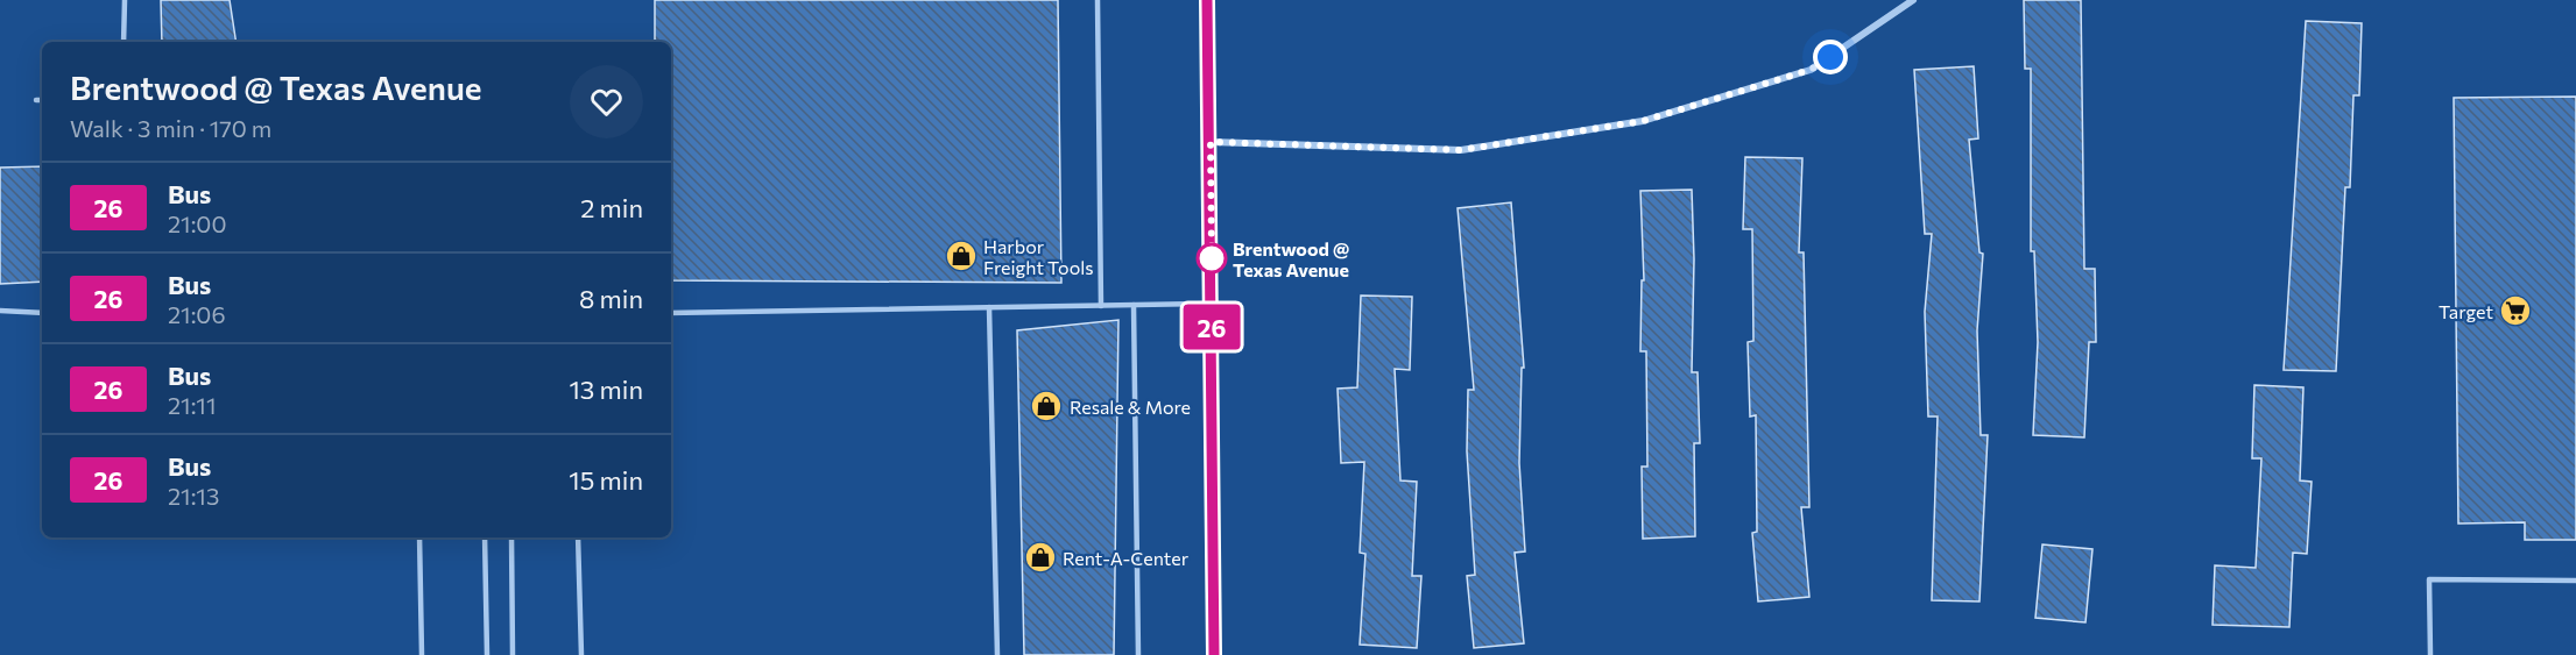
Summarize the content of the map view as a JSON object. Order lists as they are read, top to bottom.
{
  "places": {
    "shop": ["Harbor Freight Tools", "Resale & More", "Rent-A-Center"],
    "other": ["Brentwood @ Texas Avenue"],
    "supermarket": ["Target"]
  },
  "lines": ["bus line 26"],
  "page": {
    "on_map": "26",
    "heading": ["Brentwood @ Texas Avenue", "Walk · 3 min · 170 m"],
    "list": [
      {
        "mark": "26",
        "name": "Bus",
        "note": "21:00",
        "value": "2 min"
      },
      {
        "mark": "26",
        "name": "Bus",
        "note": "21:06",
        "value": "8 min"
      },
      {
        "mark": "26",
        "name": "Bus",
        "note": "21:11",
        "value": "13 min"
      },
      {
        "mark": "26",
        "name": "Bus",
        "note": "21:13",
        "value": "15 min"
      }
    ]
  }
}
